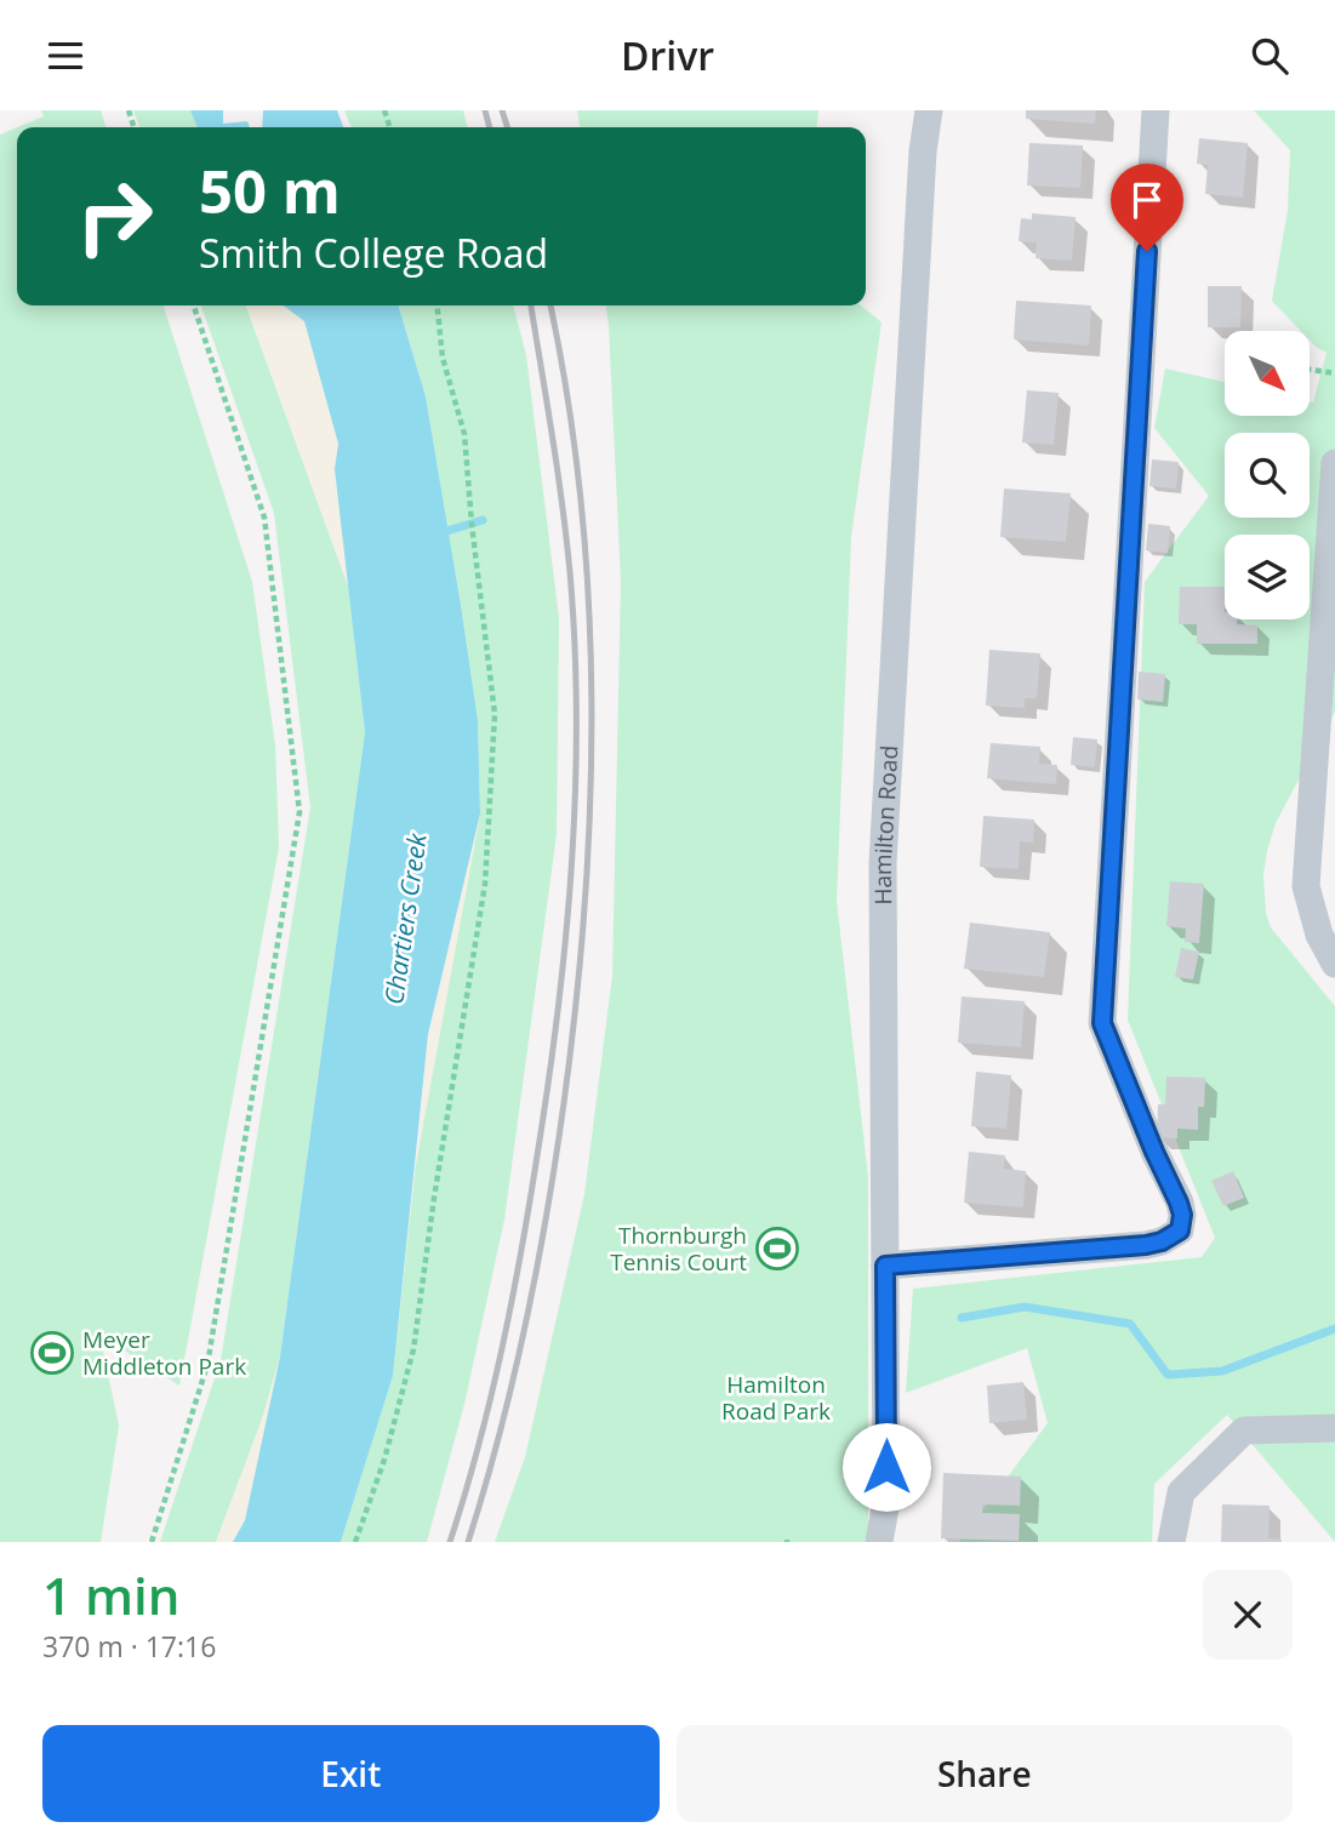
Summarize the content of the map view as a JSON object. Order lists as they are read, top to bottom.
{
  "streets": {
    "street": ["Hamilton Road"]
  },
  "water": ["Chartiers Creek"],
  "parks": ["Hamilton Road Park"],
  "places": {
    "sports": ["Thornburgh Tennis Court", "Meyer Middleton Park"]
  },
  "north": "bottom right",
  "page": {
    "header": "Drivr",
    "turn": ["50 m", "Smith College Road"],
    "heading": ["1 min", "370 m · 17:16"],
    "buttons": ["Exit", "Share"]
  }
}
